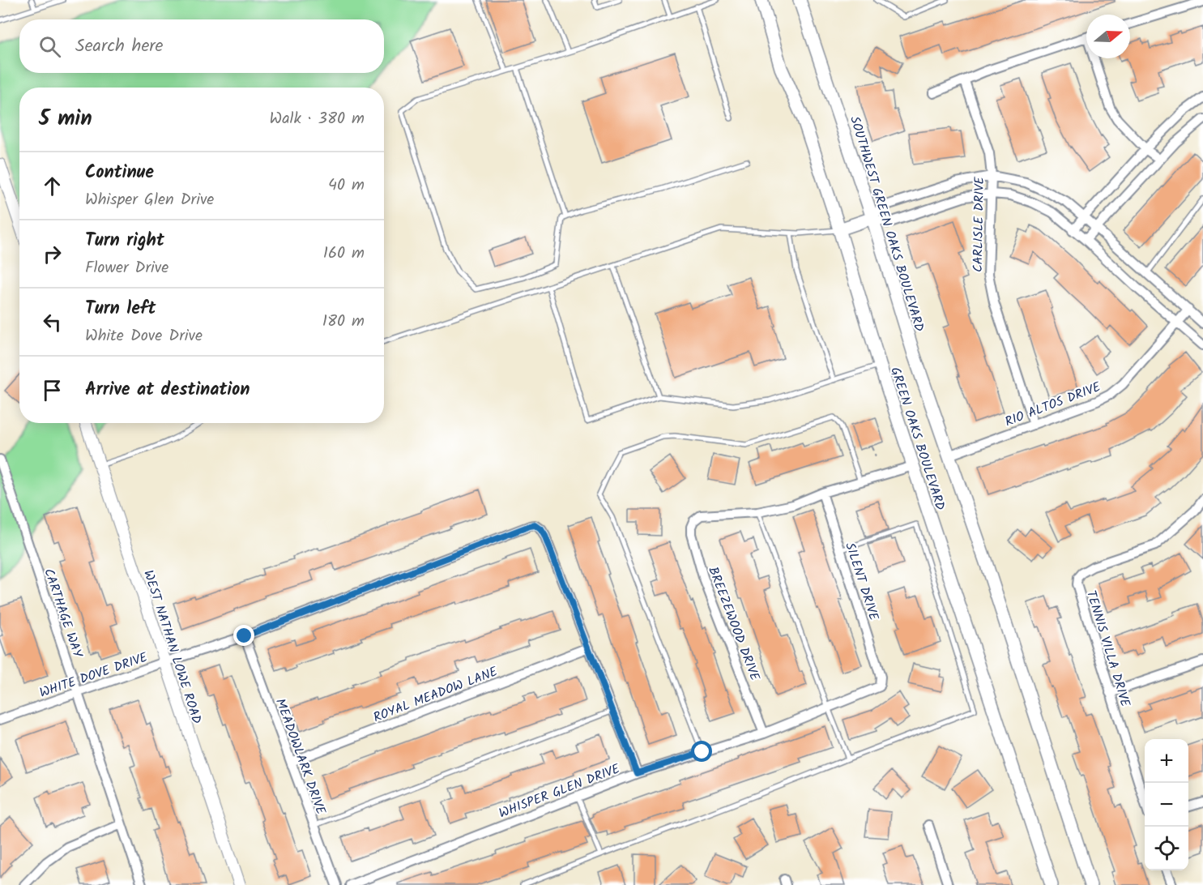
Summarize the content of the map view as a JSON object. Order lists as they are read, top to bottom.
{
  "streets": {
    "main road": ["SOUTHWEST GREEN OAKS BOULEVARD", "GREEN OAKS BOULEVARD"],
    "street": [
      "CARLISLE DRIVE",
      "RIO ALTOS DRIVE",
      "SILENT DRIVE",
      "CARTHAGE WAY",
      "BREEZEWOOD DRIVE",
      "WEST NATHAN LOWE ROAD",
      "TENNIS VILLA DRIVE",
      "WHITE DOVE DRIVE",
      "ROYAL MEADOW LANE",
      "MEADOWLARK DRIVE",
      "WHISPER GLEN DRIVE"
    ]
  },
  "crossings": [
    ["SOUTHWEST GREEN OAKS BOULEVARD", "RIO ALTOS DRIVE"],
    ["SOUTHWEST GREEN OAKS BOULEVARD", "GREEN OAKS BOULEVARD"],
    ["CARLISLE DRIVE", "RIO ALTOS DRIVE"],
    ["RIO ALTOS DRIVE", "GREEN OAKS BOULEVARD"],
    ["SILENT DRIVE", "WHISPER GLEN DRIVE"],
    ["CARTHAGE WAY", "WHITE DOVE DRIVE"],
    ["BREEZEWOOD DRIVE", "WHISPER GLEN DRIVE"],
    ["WEST NATHAN LOWE ROAD", "WHITE DOVE DRIVE"],
    ["WHITE DOVE DRIVE", "ROYAL MEADOW LANE"],
    ["WHITE DOVE DRIVE", "MEADOWLARK DRIVE"],
    ["ROYAL MEADOW LANE", "MEADOWLARK DRIVE"]
  ],
  "north": "right",
  "page": {
    "search": "Search here",
    "heading": ["5 min", "Walk · 380 m"],
    "list": [
      ["Continue", "Whisper Glen Drive", "40 m"],
      ["Turn right", "Flower Drive", "160 m"],
      ["Turn left", "White Dove Drive", "180 m"],
      "Arrive at destination"
    ],
    "map_buttons": ["+", "−"]
  }
}
